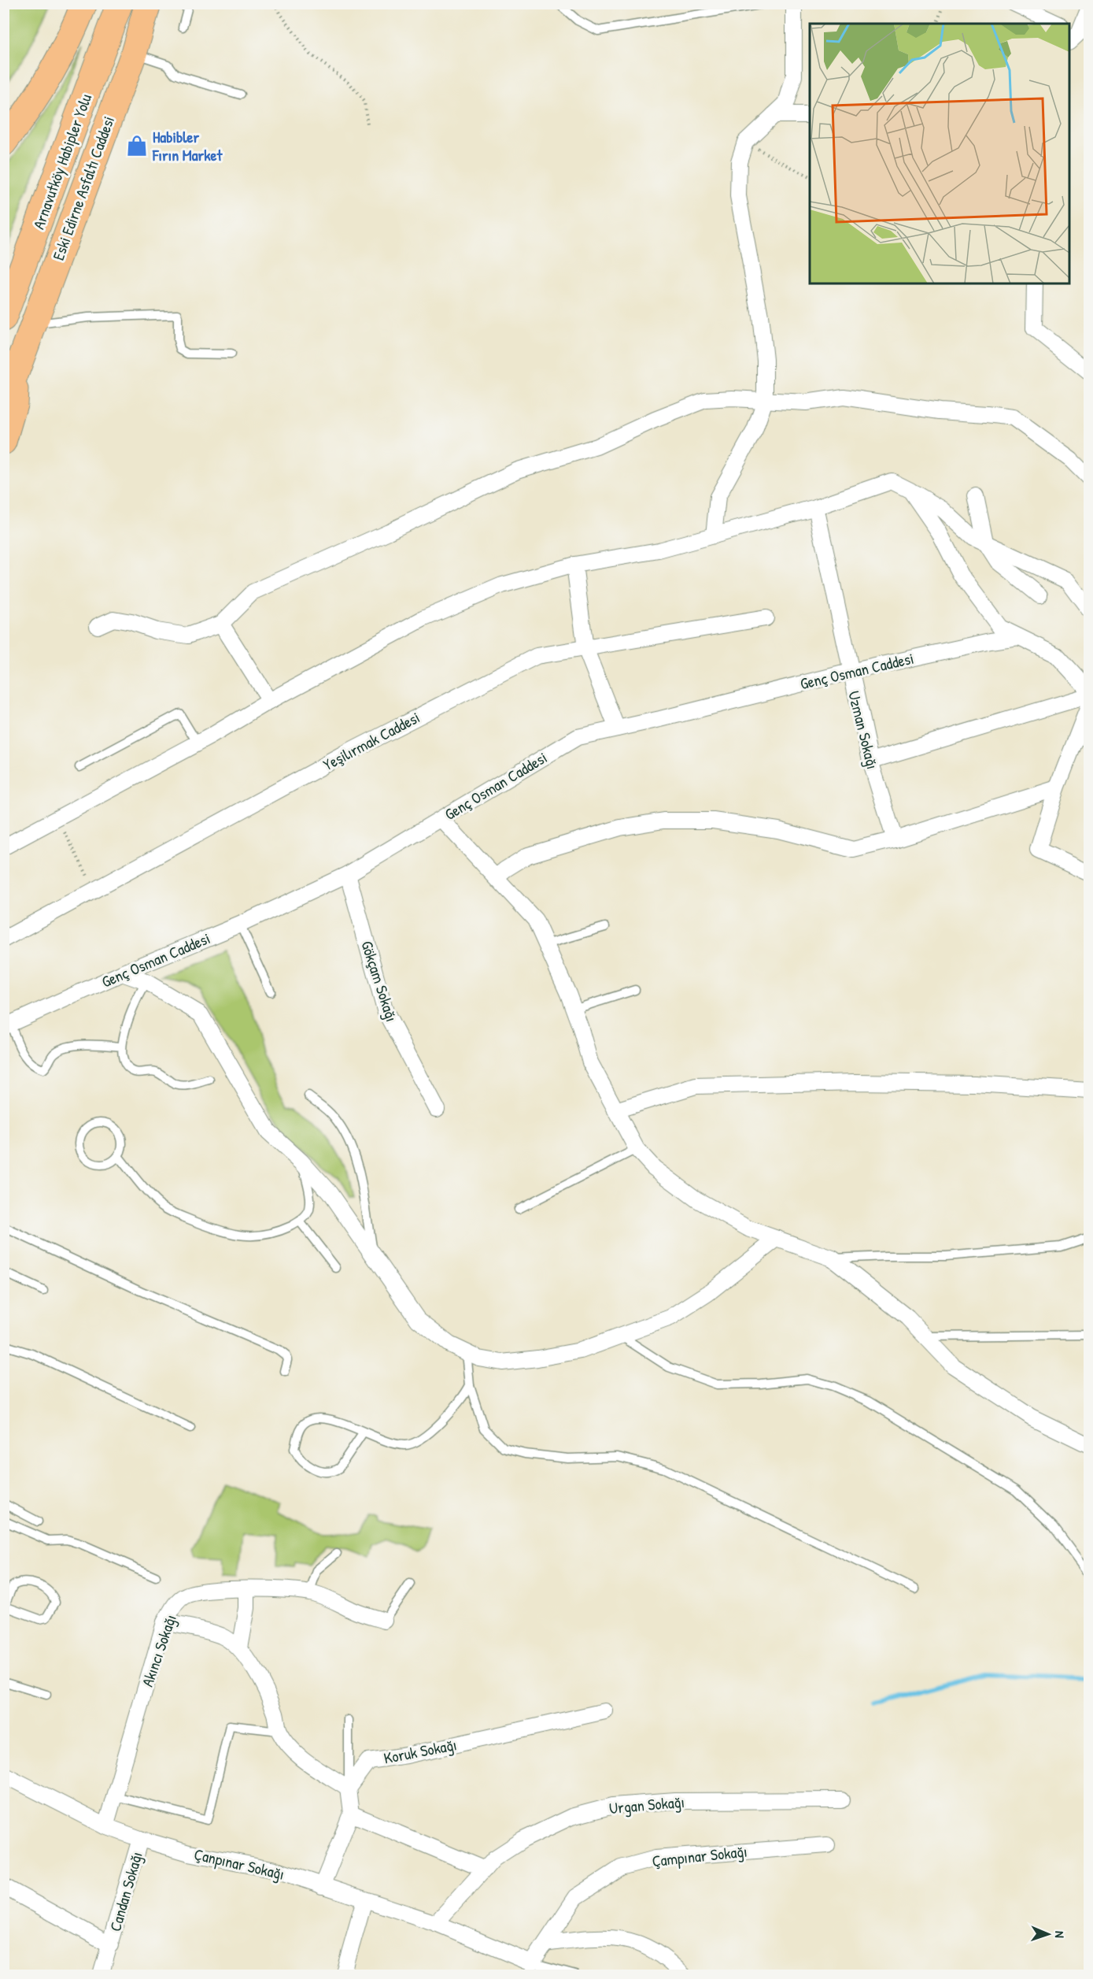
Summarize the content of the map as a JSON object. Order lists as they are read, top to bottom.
{
  "streets": {
    "highway": ["Arnavutköy Habipler Yolu", "Eski Edirne Asfaltı Caddesi"],
    "street": [
      "Genç Osman Caddesi",
      "Uzman Sokağı",
      "Yeşilırmak Caddesi",
      "Gökçam Sokağı",
      "Akıncı Sokağı",
      "Koruk Sokağı",
      "Urgan Sokağı",
      "Çampınar Sokağı",
      "Çanpınar Sokağı",
      "Candan Sokağı"
    ]
  },
  "crossings": [
    ["Genç Osman Caddesi", "Uzman Sokağı"],
    ["Genç Osman Caddesi", "Gökçam Sokağı"],
    ["Akıncı Sokağı", "Çanpınar Sokağı"],
    ["Urgan Sokağı", "Çanpınar Sokağı"],
    ["Çampınar Sokağı", "Çanpınar Sokağı"],
    ["Çanpınar Sokağı", "Candan Sokağı"]
  ],
  "places": {
    "shop": ["Habibler Fırın Market"]
  },
  "north": "right"
}
